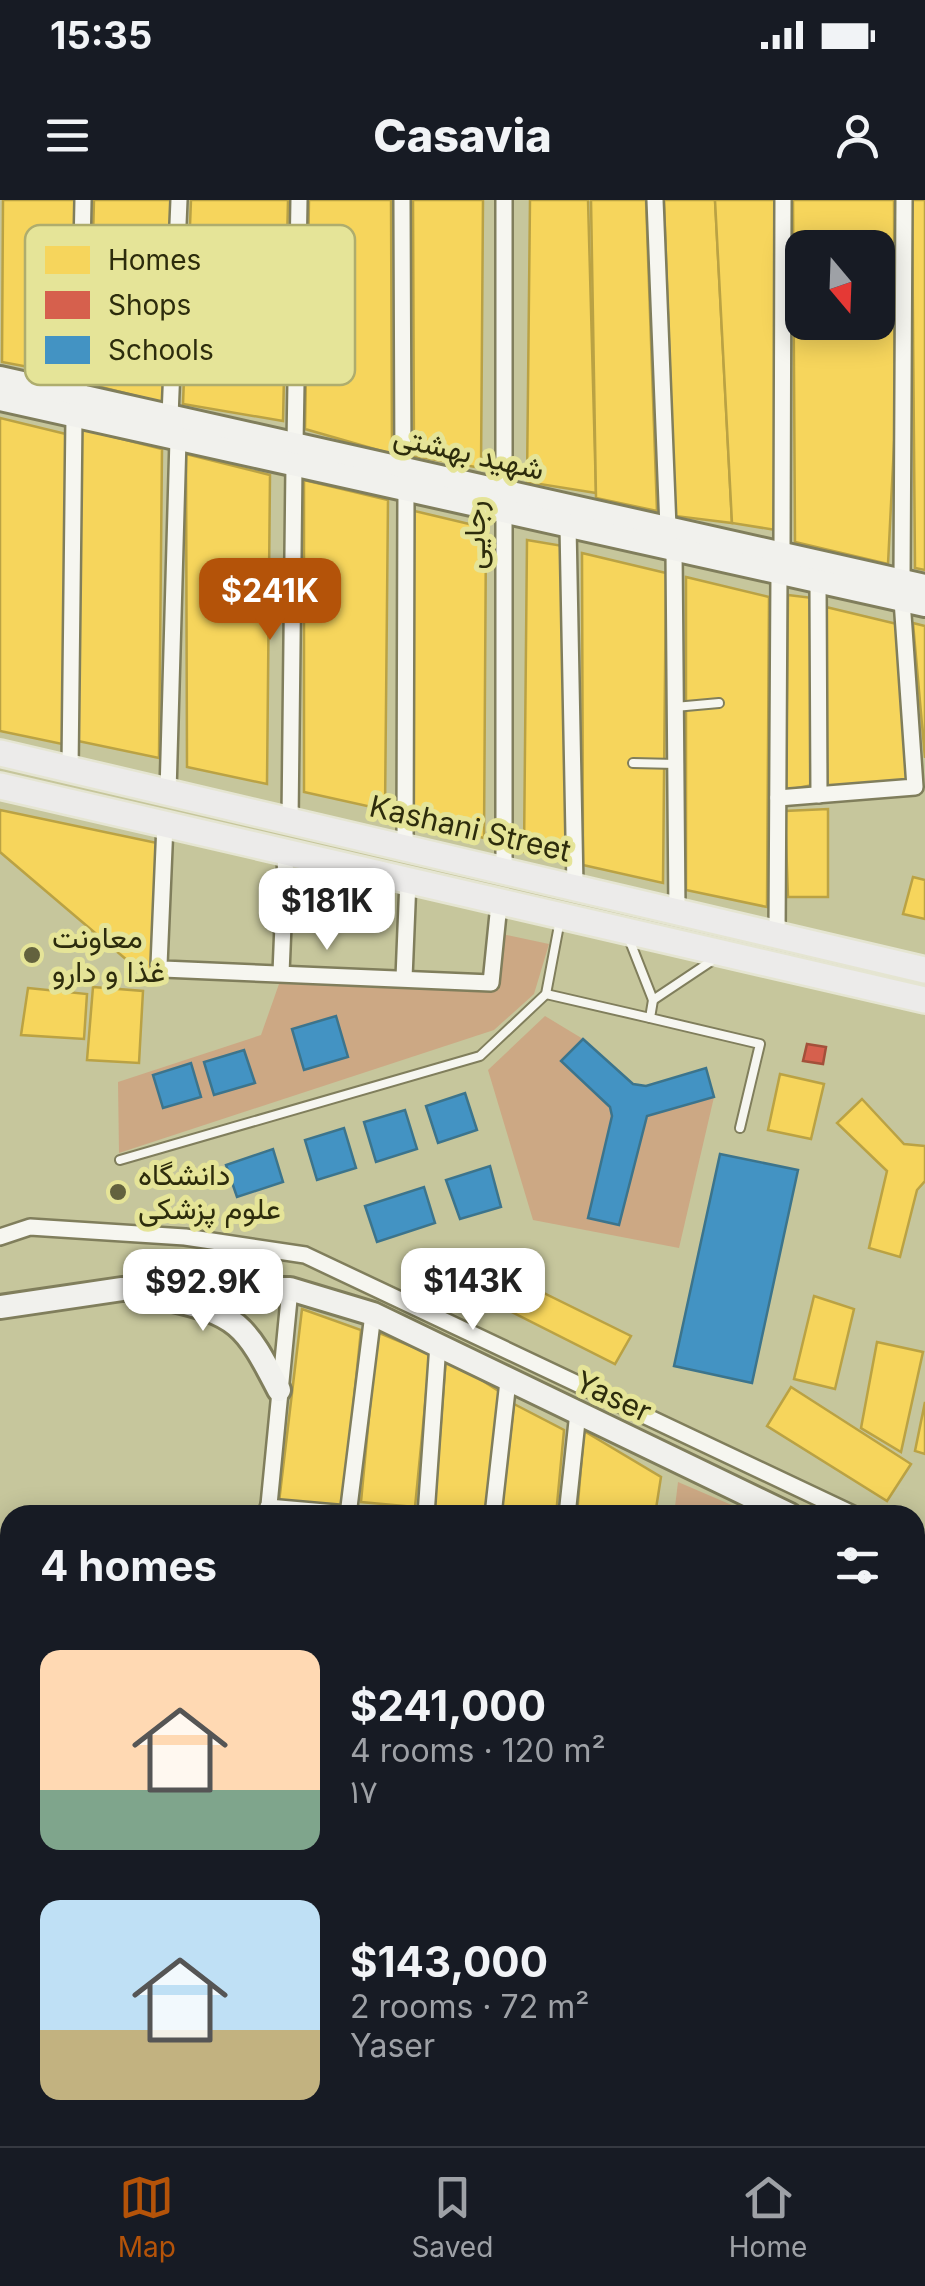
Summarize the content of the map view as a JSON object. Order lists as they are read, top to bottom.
{
  "streets": {
    "main road": ["شهید بهشتی", "Kashani Street", "Yaser"],
    "street": ["رجایی"]
  },
  "crossings": [
    ["شهید بهشتی", "رجایی"],
    ["رجایی", "Kashani Street"]
  ],
  "places": ["معاونت غذا و دارو", "دانشگاه علوم پزشکی"],
  "legend": ["Homes", "Shops", "Schools"],
  "north": "bottom",
  "page": {
    "status": "15:35",
    "header": "Casavia",
    "price": [
      "$241K",
      "$181K",
      "$143K",
      "$92.9K"
    ],
    "heading": "4 homes",
    "list": [
      {
        "name": "$241,000",
        "note": "4 rooms · 120 m² · ۱۷"
      },
      {
        "name": "$143,000",
        "note": "2 rooms · 72 m² · Yaser"
      }
    ],
    "tabs": ["Map", "Saved", "Home"]
  }
}
